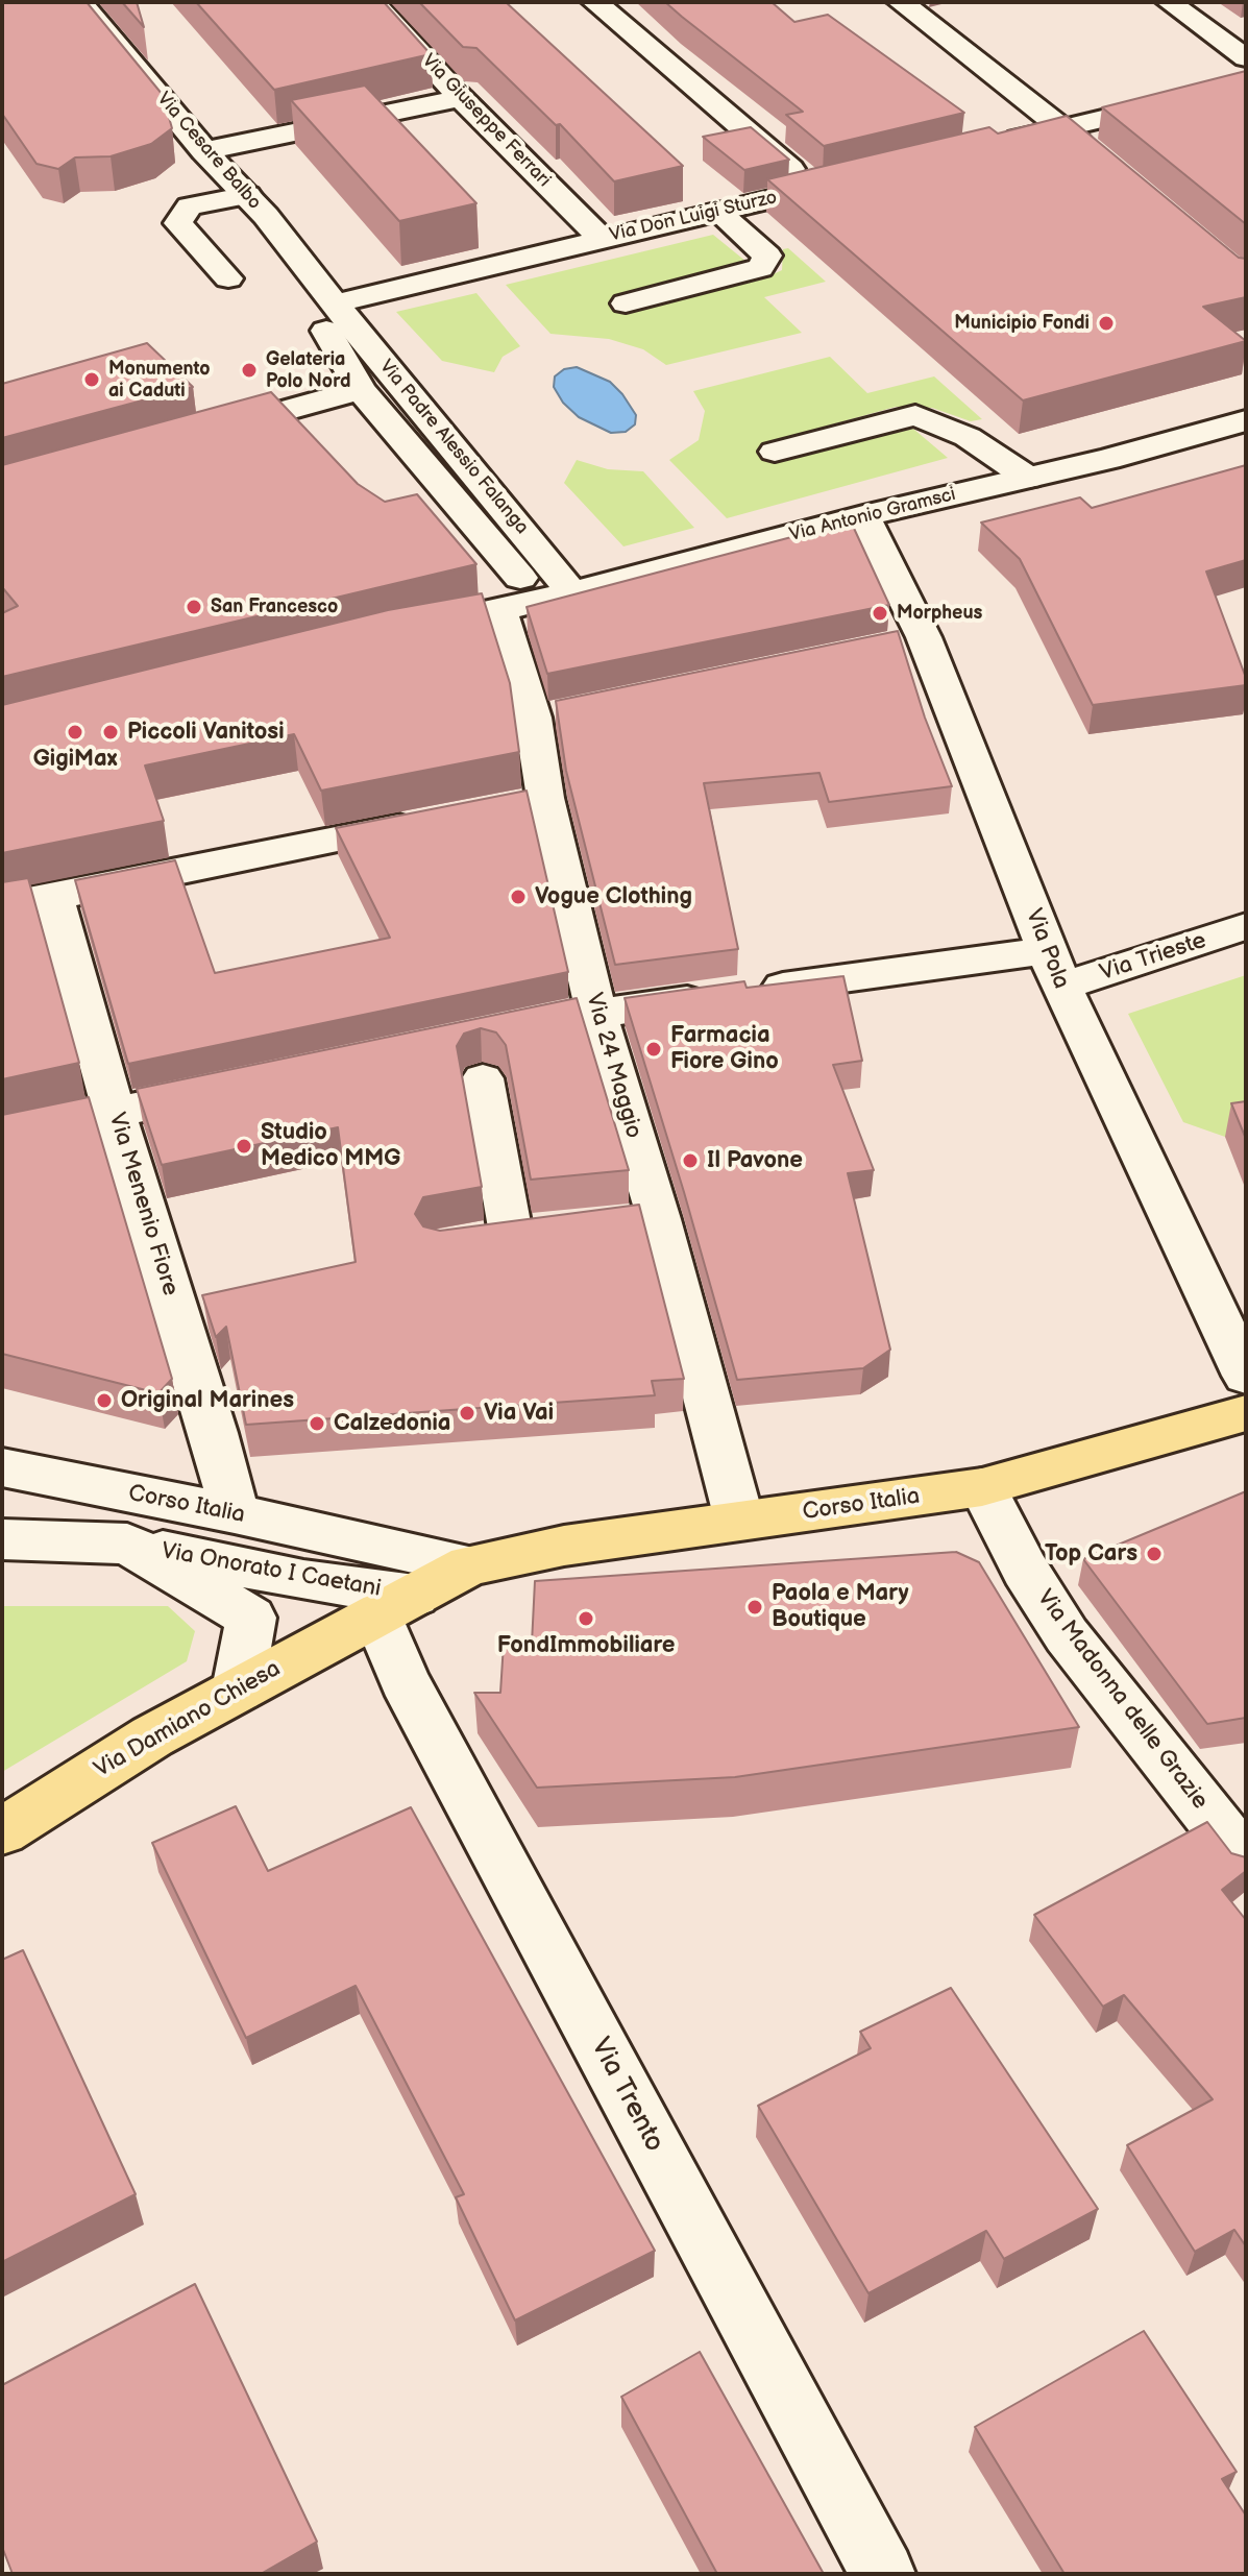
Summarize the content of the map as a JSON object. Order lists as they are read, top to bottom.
{
  "streets": {
    "main road": ["Corso Italia", "Via Damiano Chiesa"],
    "street": [
      "Via Giuseppe Ferrari",
      "Via Cesare Balbo",
      "Via Don Luigi Sturzo",
      "Via Padre Alessio Falanga",
      "Via Antonio Gramsci",
      "Via Pola",
      "Via Trieste",
      "Via 24 Maggio",
      "Via Menenio Fiore",
      "Via Onorato I Caetani",
      "Via Madonna delle Grazie",
      "Via Trento"
    ]
  },
  "crossings": [
    ["Via Giuseppe Ferrari", "Via Don Luigi Sturzo"],
    ["Via Cesare Balbo", "Via Don Luigi Sturzo"],
    ["Via Cesare Balbo", "Via Padre Alessio Falanga"],
    ["Via Don Luigi Sturzo", "Via Padre Alessio Falanga"],
    ["Via Padre Alessio Falanga", "Via Antonio Gramsci"],
    ["Via Antonio Gramsci", "Via Pola"],
    ["Via Antonio Gramsci", "Via 24 Maggio"],
    ["Via Pola", "Via Trieste"],
    ["Via Trieste", "Via 24 Maggio"],
    ["Via 24 Maggio", "Corso Italia"],
    ["Via Menenio Fiore", "Corso Italia"],
    ["Corso Italia", "Via Onorato I Caetani"],
    ["Corso Italia", "Via Madonna delle Grazie"],
    ["Corso Italia", "Via Damiano Chiesa"],
    ["Corso Italia", "Via Trento"],
    ["Via Onorato I Caetani", "Via Damiano Chiesa"],
    ["Via Onorato I Caetani", "Via Trento"],
    ["Via Damiano Chiesa", "Via Trento"]
  ],
  "places": [
    "Municipio Fondi",
    "Gelateria Polo Nord",
    "Monumento ai Caduti",
    "San Francesco",
    "Morpheus",
    "GigiMax",
    "Piccoli Vanitosi",
    "Vogue Clothing",
    "Farmacia Fiore Gino",
    "Studio Medico MMG",
    "Il Pavone",
    "Original Marines",
    "Via Vai",
    "Calzedonia",
    "Top Cars",
    "Paola e Mary Boutique",
    "FondImmobiliare"
  ]
}
